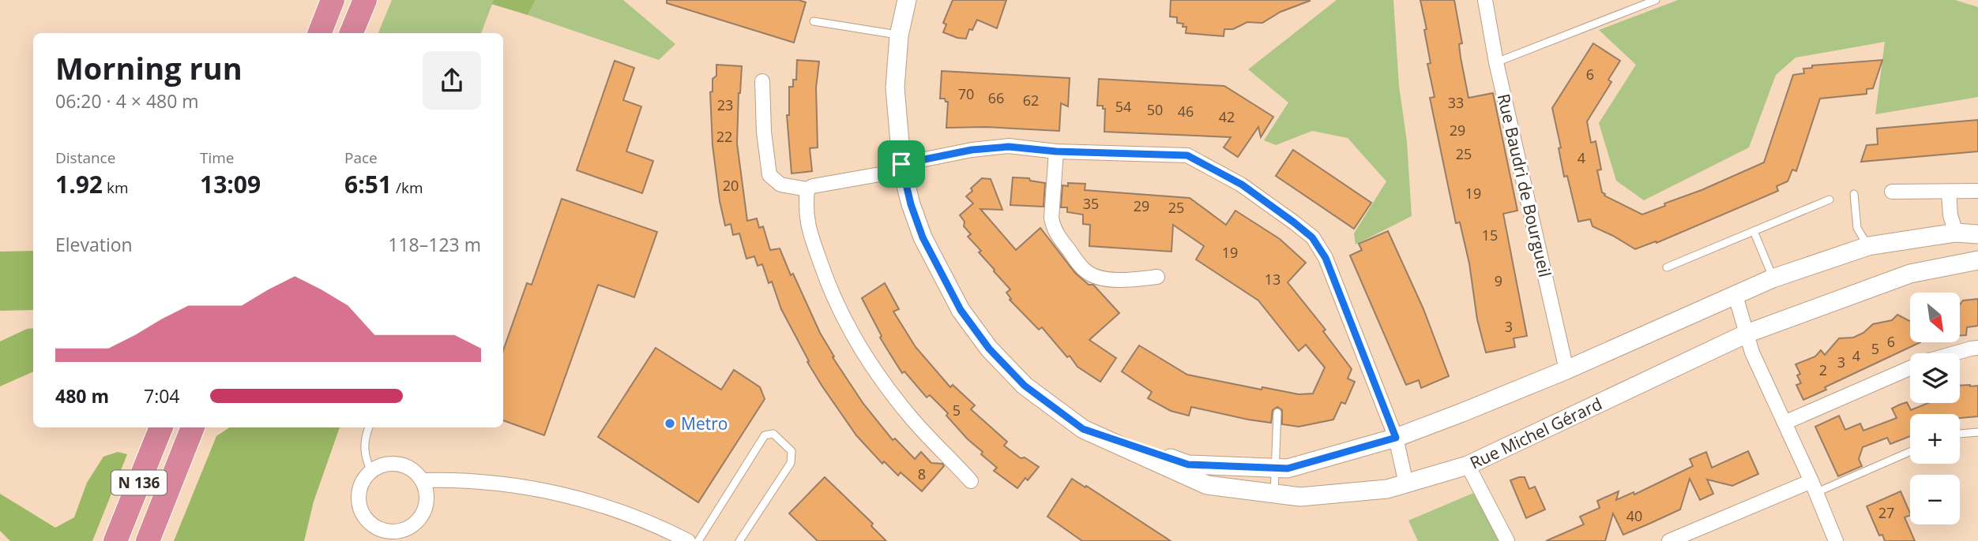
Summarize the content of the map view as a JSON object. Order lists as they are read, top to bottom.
{
  "streets": {
    "highway": ["N 136"],
    "street": ["Rue Baudri de Bourgueil", "Rue Michel Gérard"]
  },
  "crossings": [
    ["Rue Baudri de Bourgueil", "Rue Michel Gérard"]
  ],
  "places": ["Metro"],
  "house_numbers": [
    "6",
    "70",
    "66",
    "62",
    "33",
    "23",
    "54",
    "50",
    "46",
    "42",
    "29",
    "22",
    "25",
    "4",
    "20",
    "19",
    "35",
    "29",
    "25",
    "15",
    "19",
    "13",
    "9",
    "3",
    "6",
    "5",
    "4",
    "3",
    "2",
    "5",
    "8",
    "27",
    "40"
  ],
  "north": "bottom right",
  "page": {
    "heading": ["Morning run", "06:20 · 4 × 480 m"],
    "stats": [
      ["Distance", "1.92 km"],
      ["Time", "13:09"],
      ["Pace", "6:51 /km"]
    ],
    "chart": ["Elevation", "118–123 m"],
    "map_buttons": ["+", "−"],
    "list": [
      {
        "name": "480 m",
        "note": "7:04"
      }
    ]
  }
}
